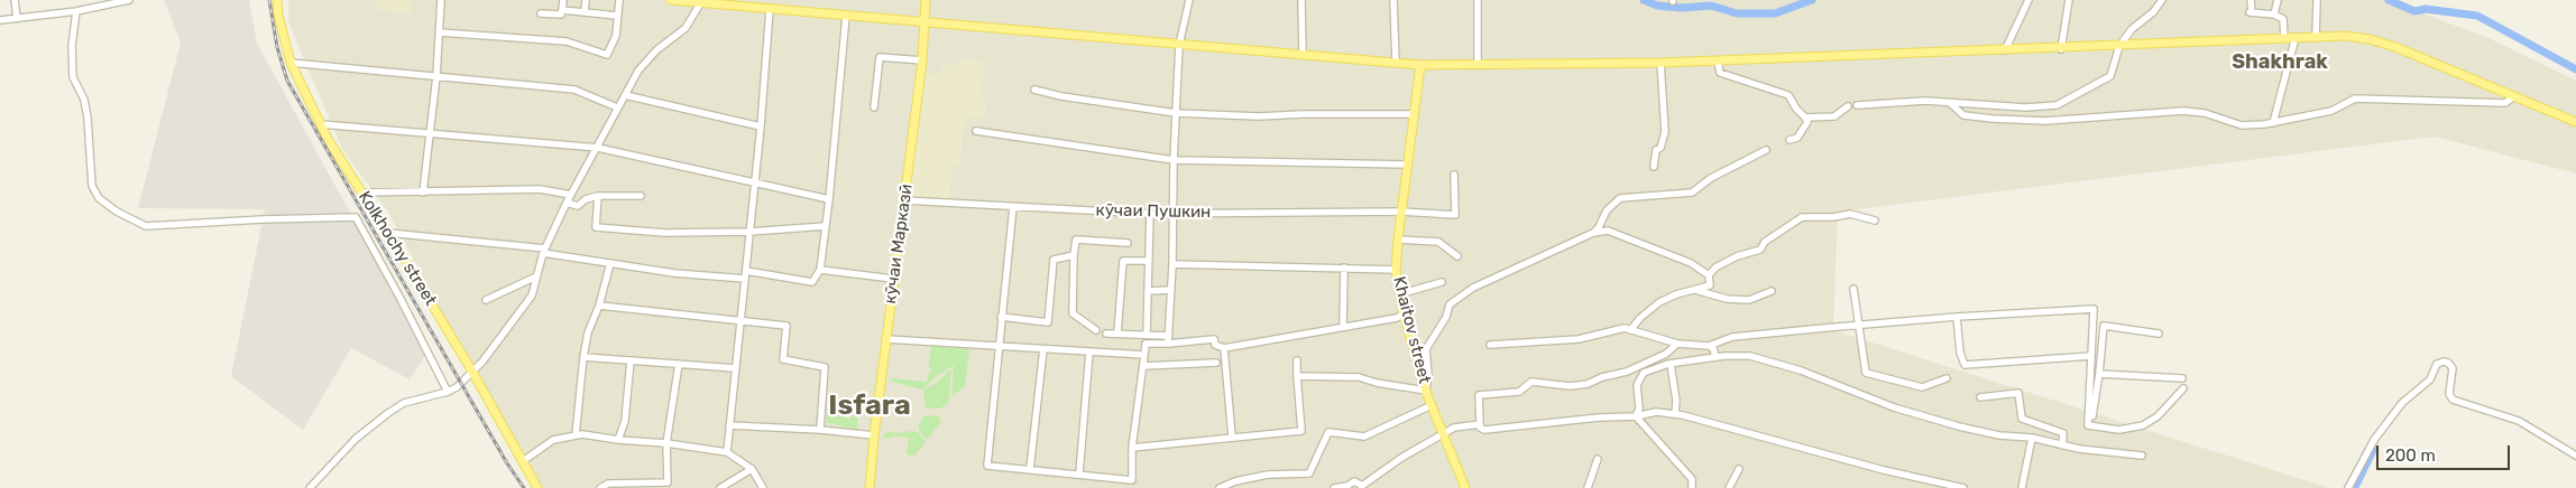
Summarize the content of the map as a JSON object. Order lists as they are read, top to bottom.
{
  "streets": {
    "main road": ["кӯчаи Марказӣ", "Kolkhochy street", "Khaitov street"],
    "street": ["кӯчаи Пушкин"]
  },
  "crossings": [
    ["кӯчаи Пушкин", "кӯчаи Марказӣ"],
    ["кӯчаи Пушкин", "Khaitov street"]
  ],
  "districts": ["Shakhrak", "Isfara"],
  "scale_bar": "200 m"
}
